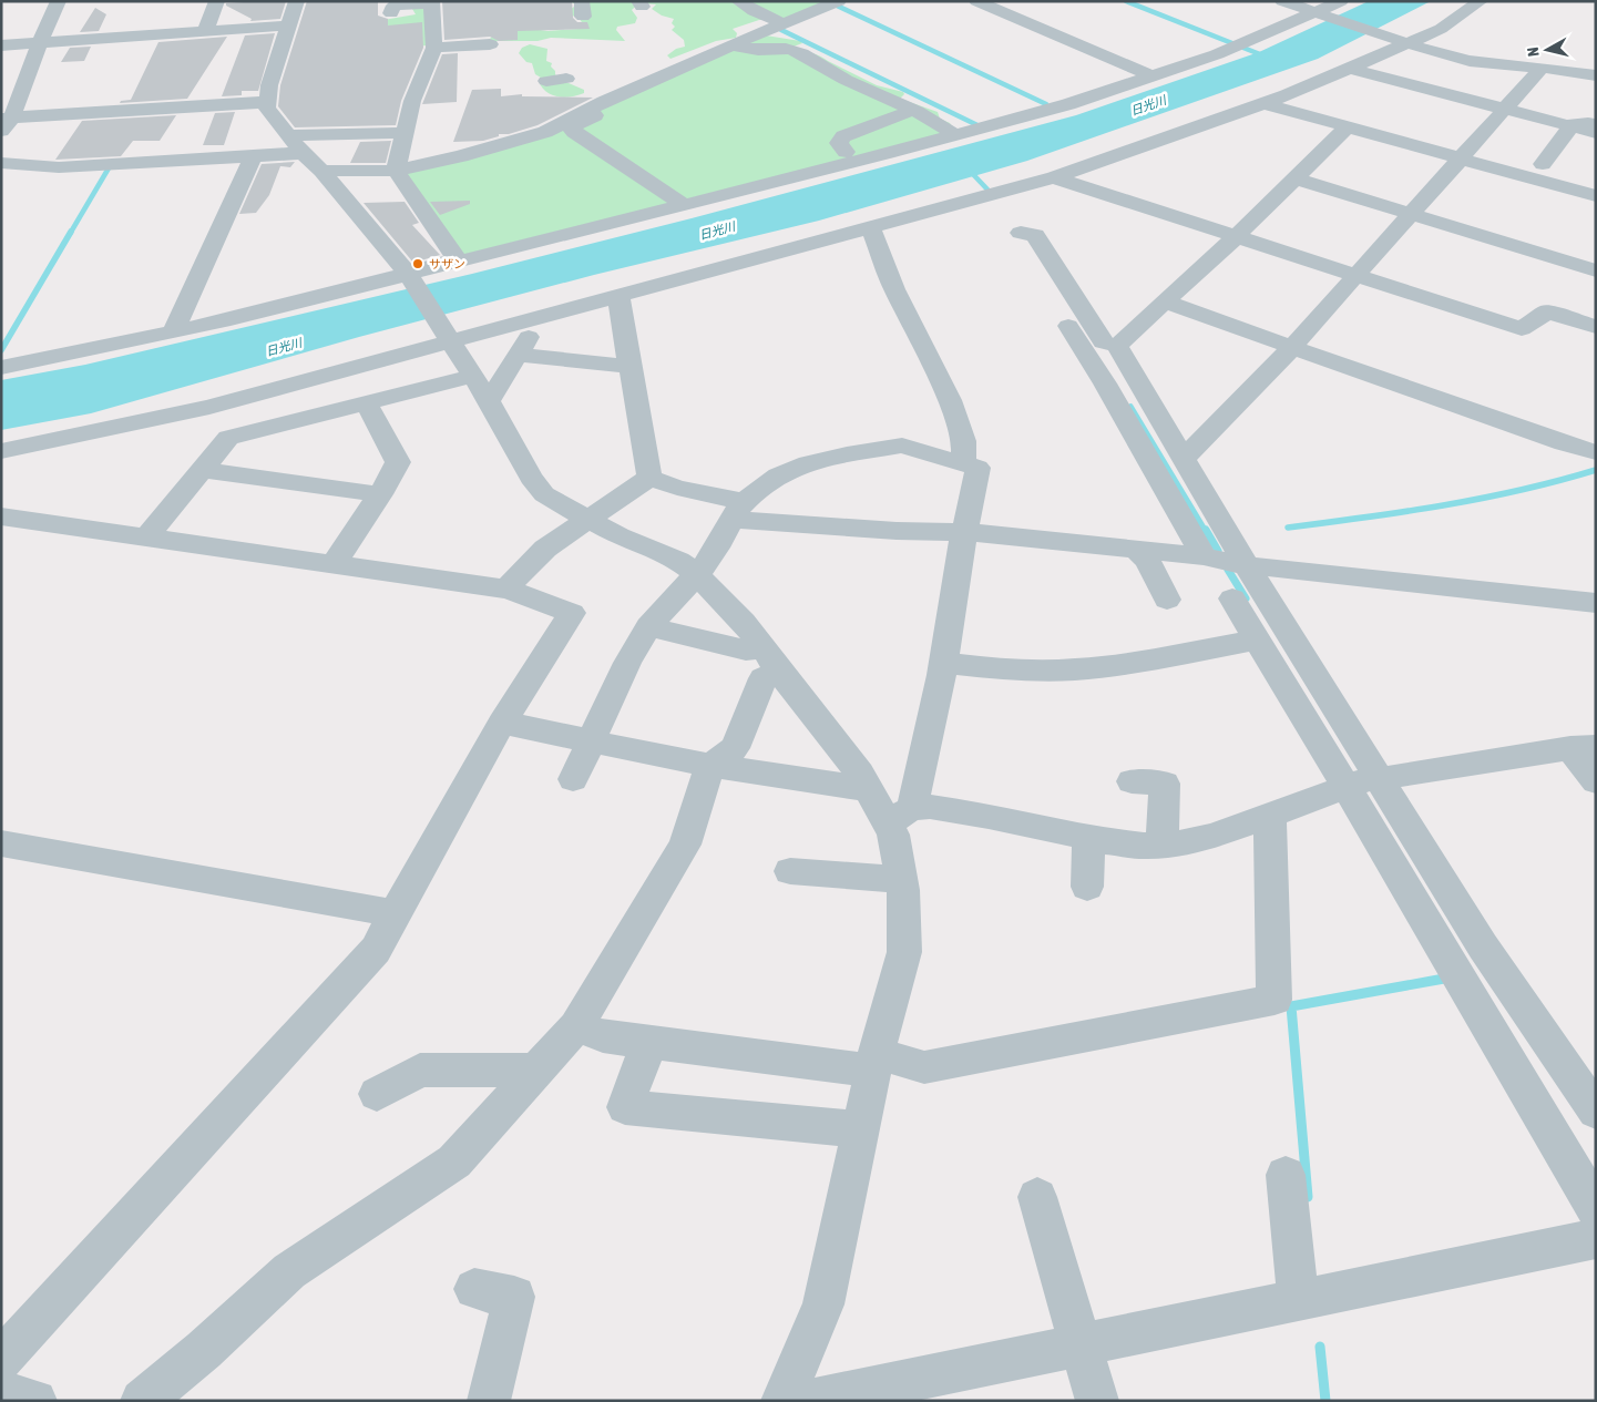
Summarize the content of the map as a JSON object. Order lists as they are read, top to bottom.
{
  "water": ["日光川"],
  "places": ["サザン"],
  "north": "left"
}
